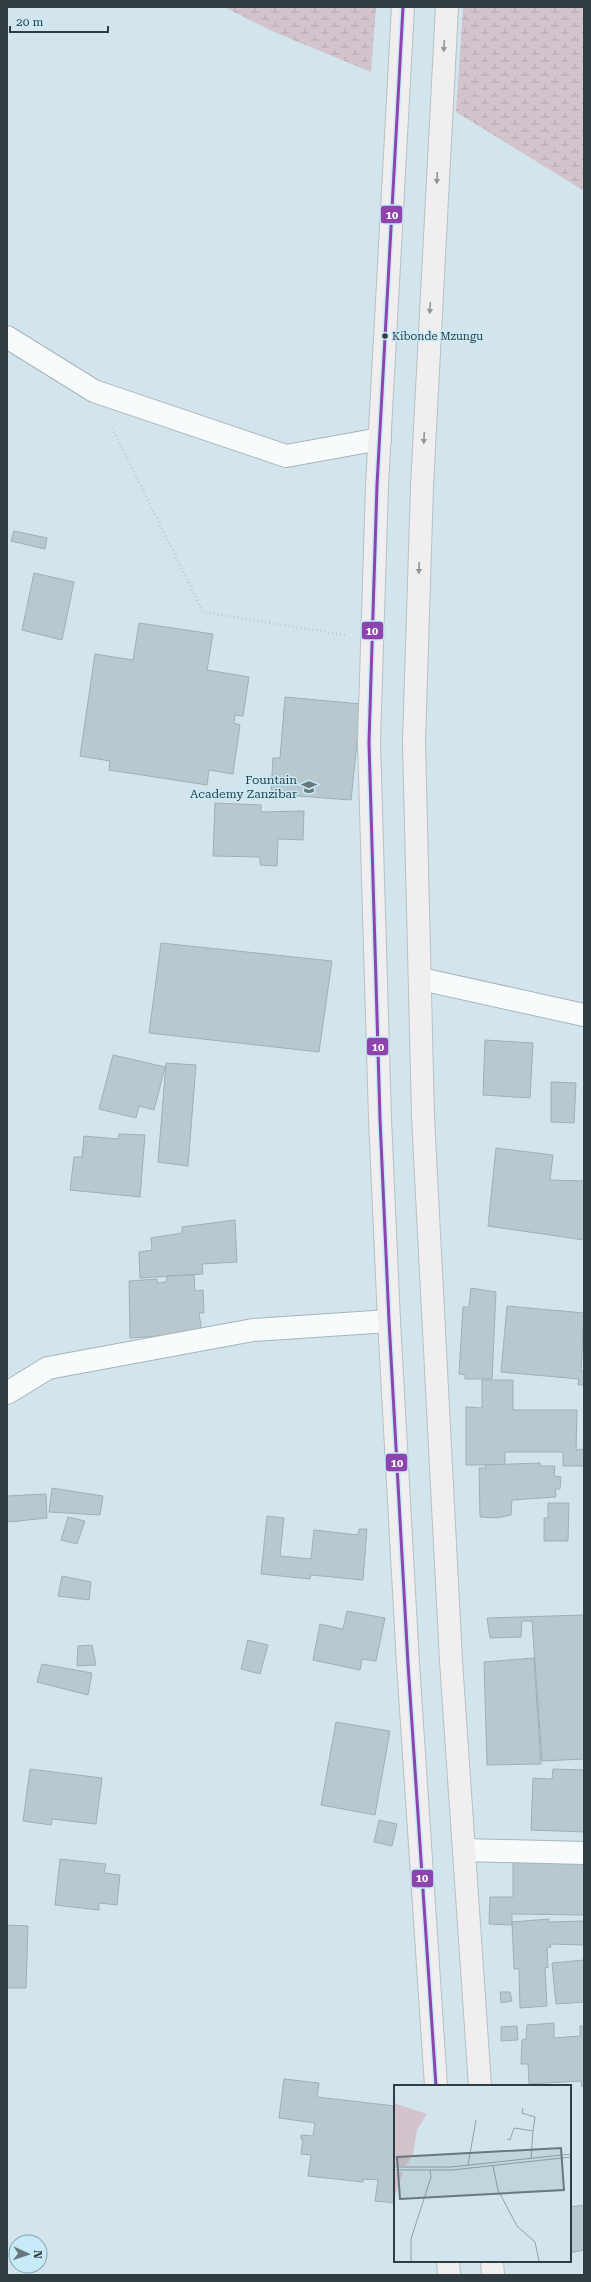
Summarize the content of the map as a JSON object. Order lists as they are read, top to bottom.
{
  "places": {
    "other": ["Kibonde Mzungu"],
    "school or university": ["Fountain Academy Zanzibar"]
  },
  "lines": ["transit line 10"],
  "scale_bar": "20 m",
  "north": "right"
}
